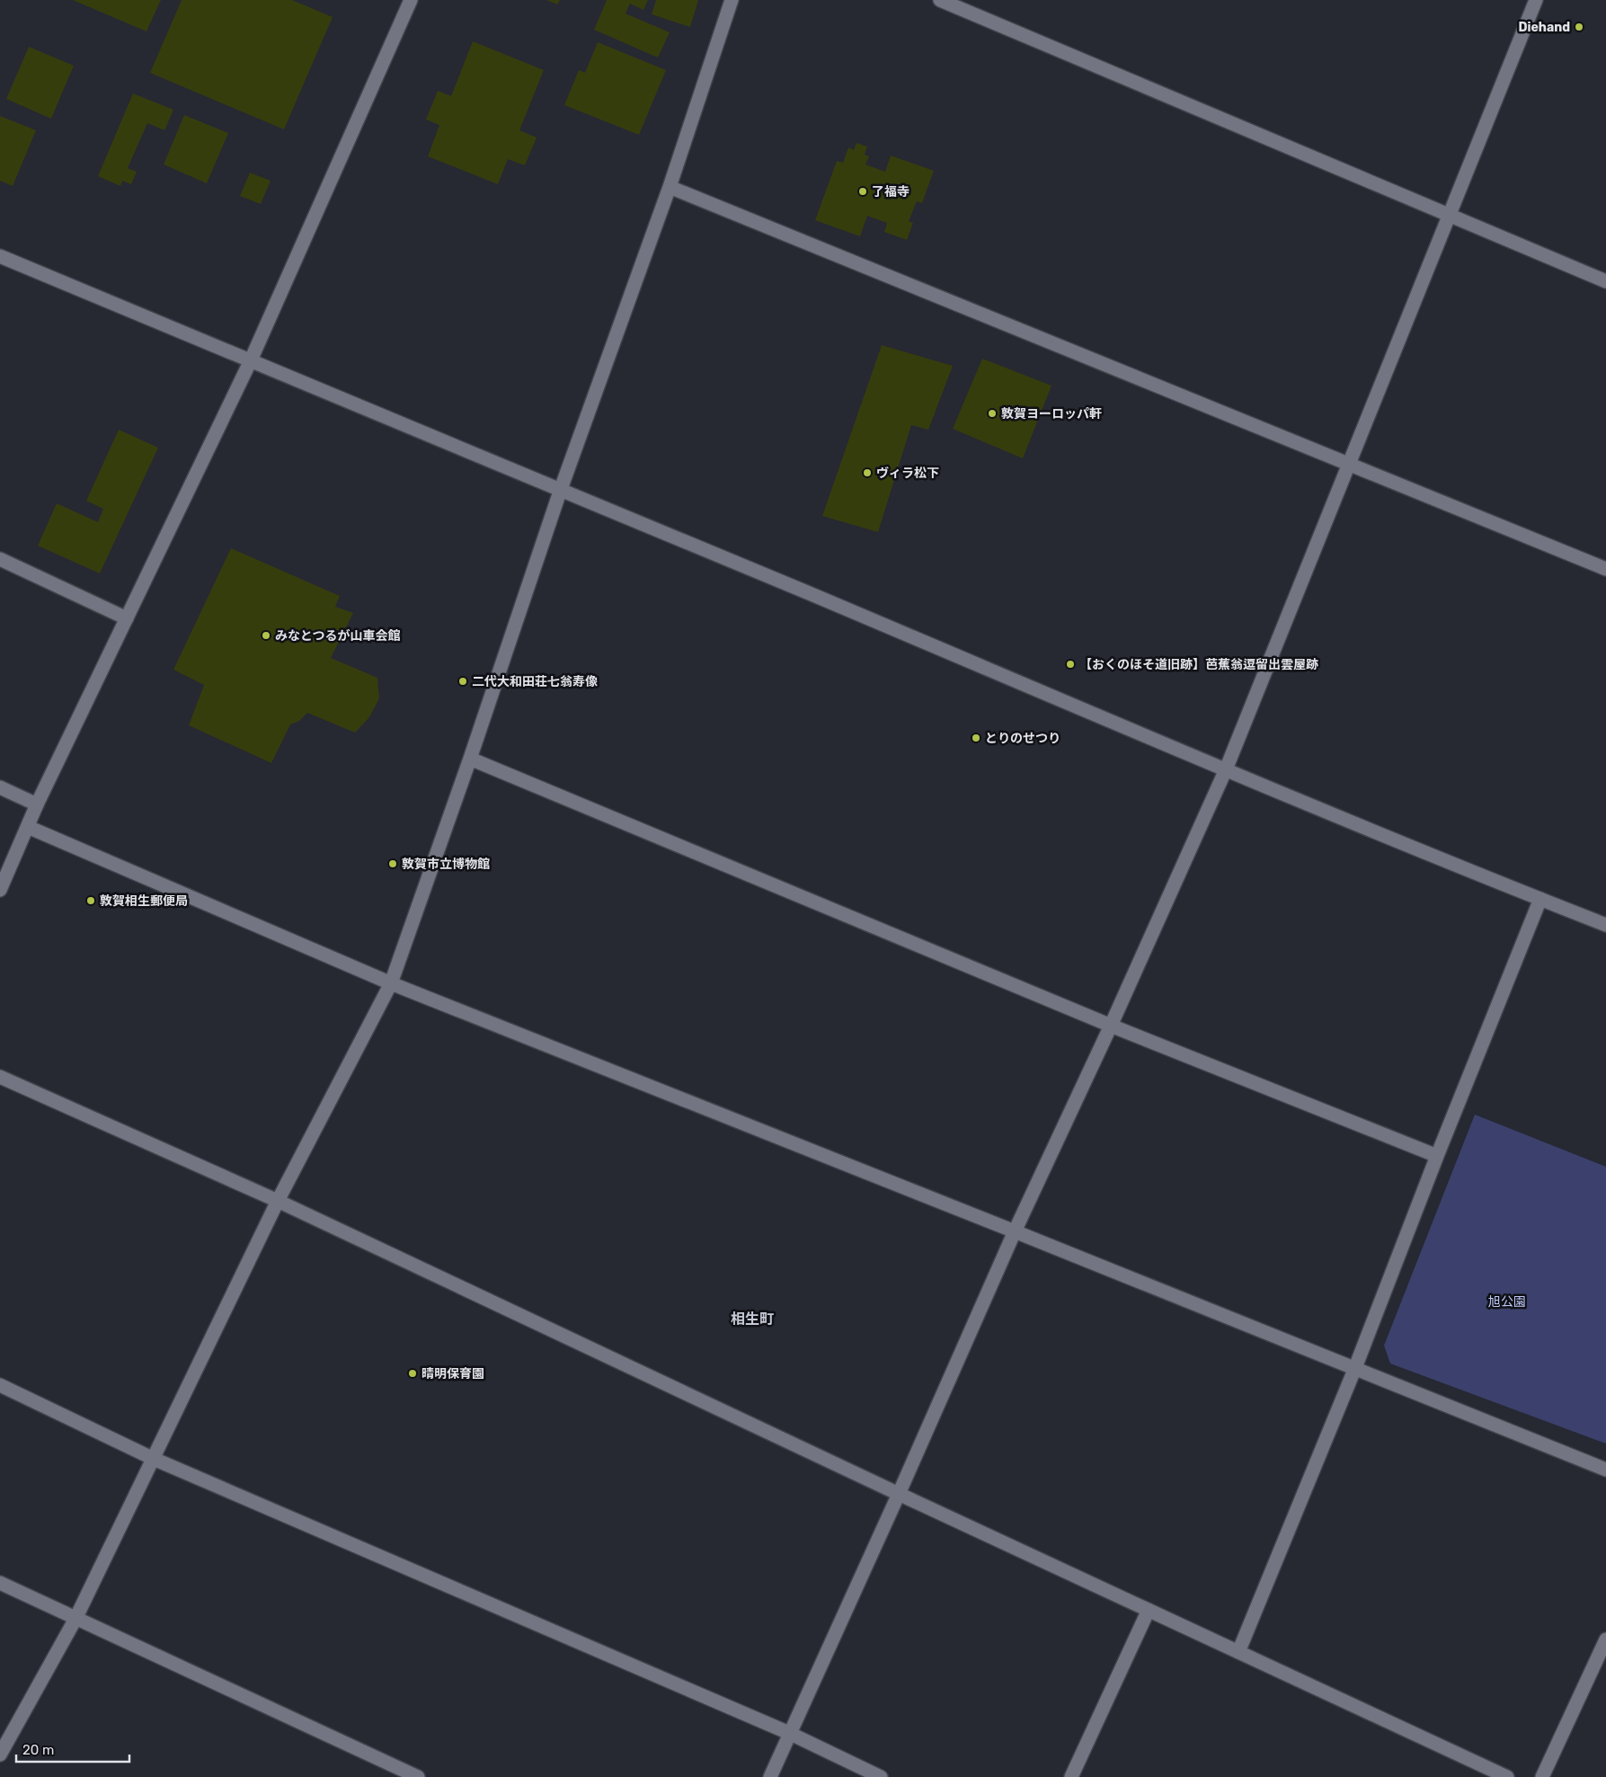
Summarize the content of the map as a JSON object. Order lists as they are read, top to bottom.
{
  "districts": ["相生町"],
  "parks": ["旭公園"],
  "places": [
    "Diehand",
    "了福寺",
    "敦賀ヨーロッパ軒",
    "ヴィラ松下",
    "みなとつるが山車会館",
    "【おくのほそ道旧跡】芭蕉翁逗留出雲屋跡",
    "二代大和田荘七翁寿像",
    "とりのせつり",
    "敦賀市立博物館",
    "敦賀相生郵便局",
    "晴明保育園"
  ],
  "scale_bar": "20 m"
}
